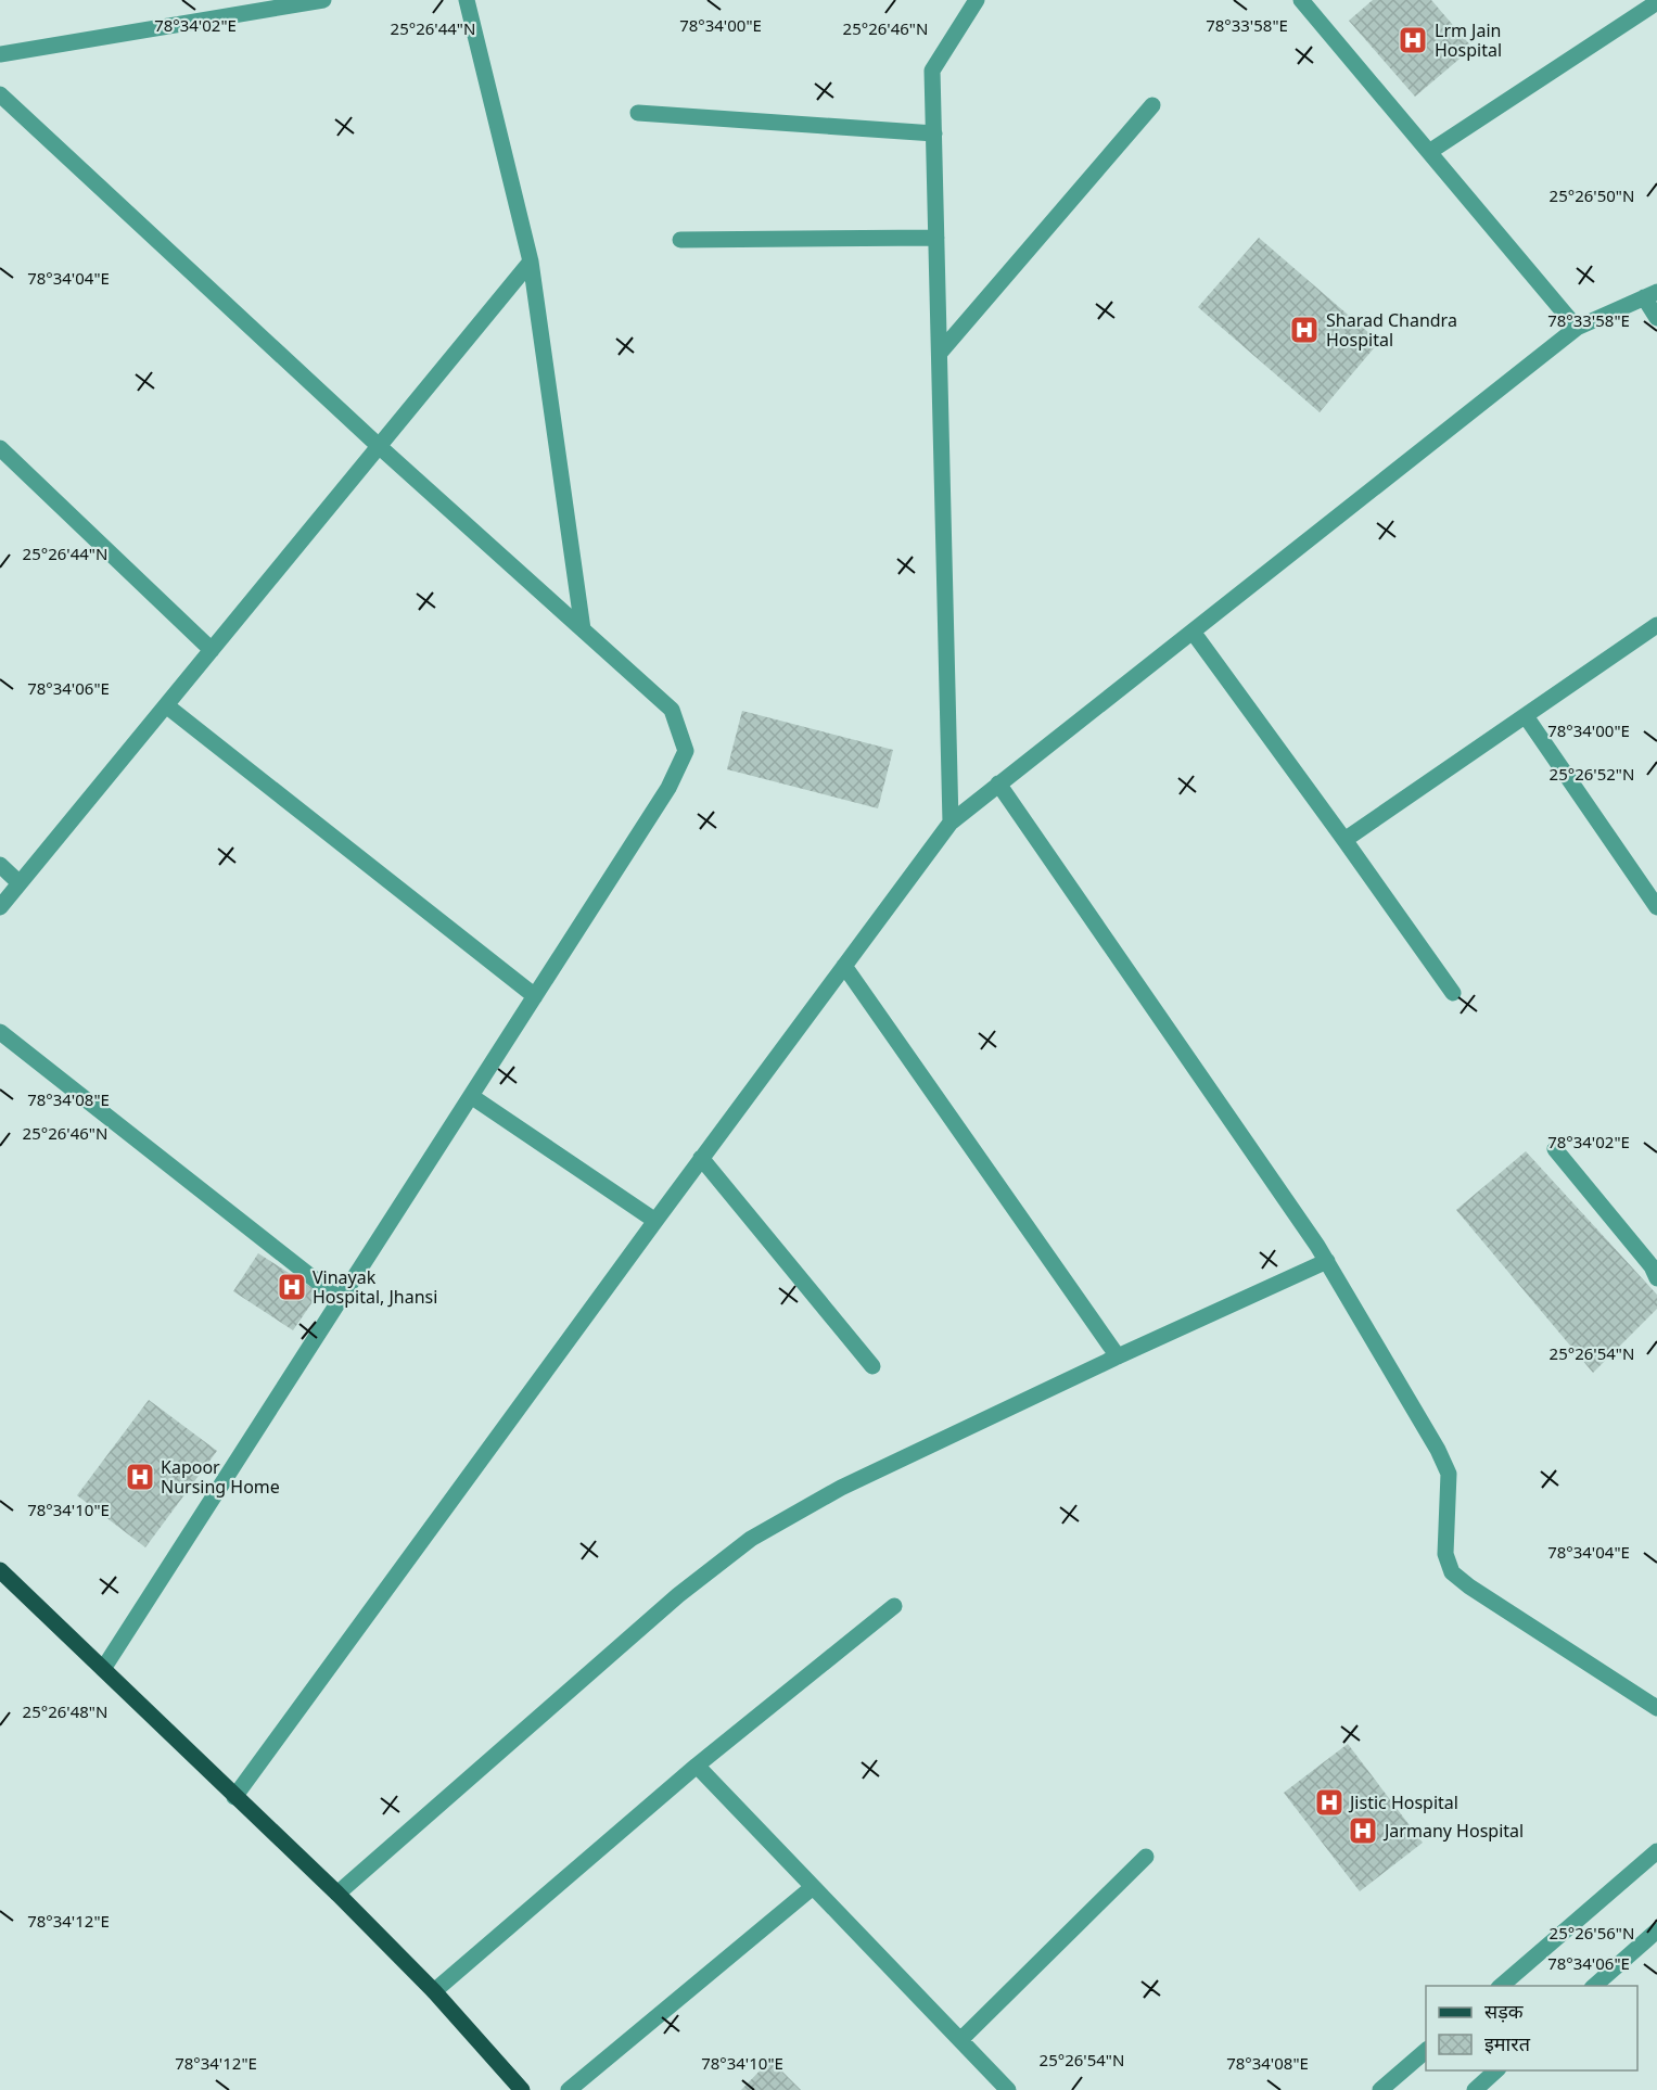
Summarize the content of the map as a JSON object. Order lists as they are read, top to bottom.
{
  "places": {
    "hospital": [
      "Lrm Jain Hospital",
      "Sharad Chandra Hospital",
      "Vinayak Hospital, Jhansi",
      "Kapoor Nursing Home",
      "Jistic Hospital",
      "Jarmany Hospital"
    ]
  },
  "legend": ["सड़क", "इमारत"],
  "coordinates": [
    "78°34'02\"E",
    "78°34'00\"E",
    "78°33'58\"E",
    "25°26'46\"N",
    "25°26'44\"N",
    "25°26'50\"N",
    "78°34'04\"E",
    "78°34'06\"E",
    "25°26'52\"N",
    "78°34'08\"E",
    "25°26'54\"N",
    "78°34'10\"E",
    "25°26'48\"N",
    "78°34'12\"E",
    "25°26'56\"N"
  ]
}
